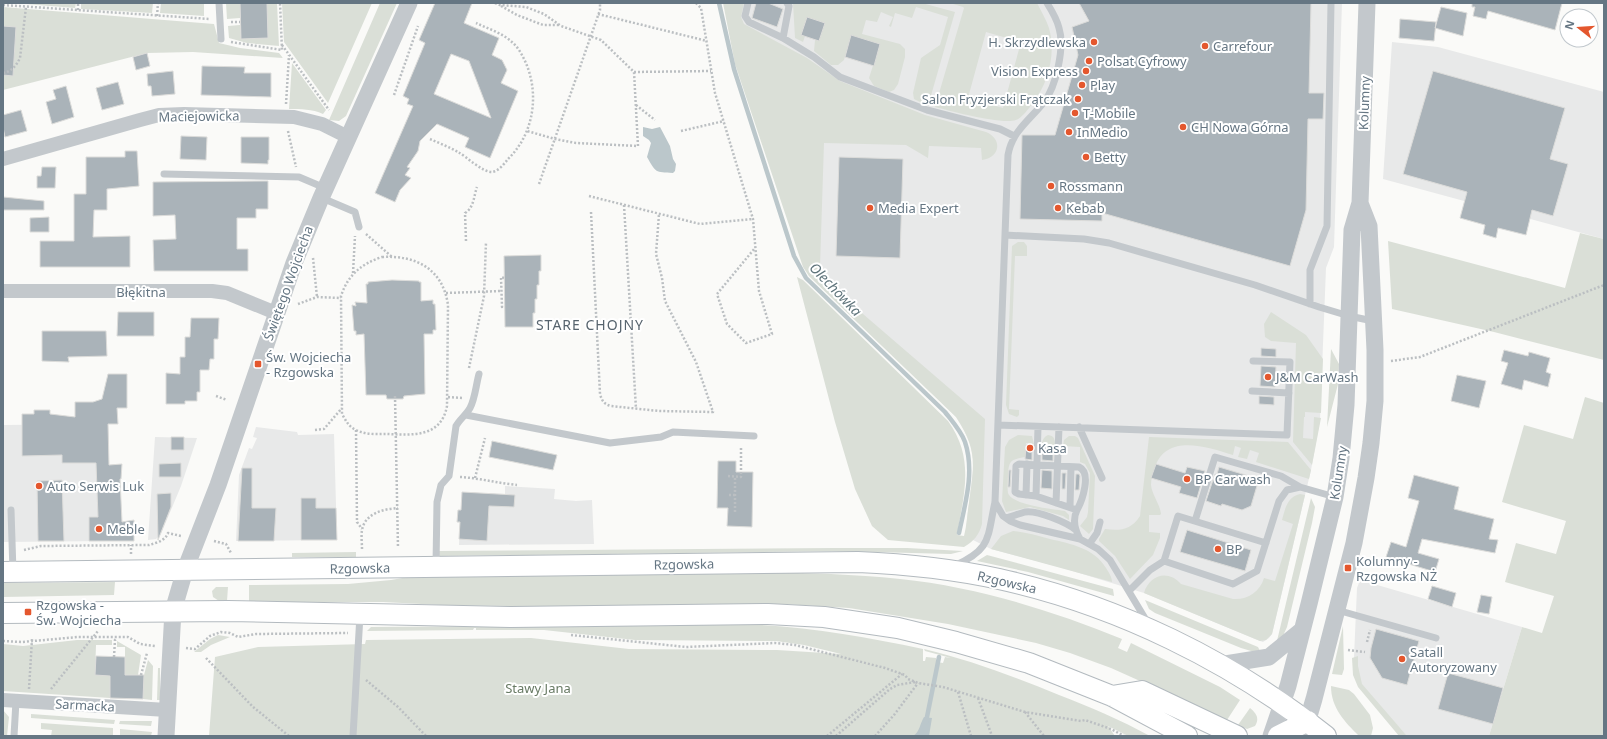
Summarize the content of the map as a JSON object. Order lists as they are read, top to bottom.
{
  "streets": {
    "main road": ["Rzgowska"],
    "street": [
      "Kolumny",
      "Maciejowicka",
      "Świętego Wojciecha",
      "Błękitna",
      "Sarmacka"
    ]
  },
  "crossings": [
    ["Kolumny", "Rzgowska"],
    ["Maciejowicka", "Świętego Wojciecha"],
    ["Świętego Wojciecha", "Błękitna"],
    ["Świętego Wojciecha", "Rzgowska"],
    ["Świętego Wojciecha", "Sarmacka"]
  ],
  "districts": ["STARE CHOJNY"],
  "water": ["Olechówka"],
  "parks": ["Stawy Jana"],
  "places": {
    "other": [
      "H. Skrzydlewska",
      "Carrefour",
      "Polsat Cyfrowy",
      "Vision Express",
      "Play",
      "Salon Fryzjerski Frątczak",
      "T-Mobile",
      "CH Nowa Górna",
      "InMedio",
      "Betty",
      "Rossmann",
      "Media Expert",
      "Kebab",
      "J&M CarWash",
      "Kasa",
      "BP Car wash",
      "Auto Serwis Luk",
      "Meble",
      "BP",
      "Satall Autoryzowany"
    ],
    "transit": ["Św. Wojciecha - Rzgowska", "Kolumny - Rzgowska NŻ", "Rzgowska - Św. Wojciecha"]
  },
  "north": "left"
}
